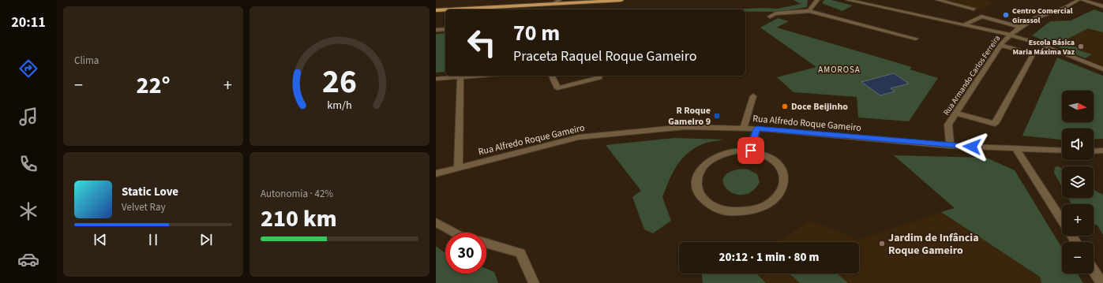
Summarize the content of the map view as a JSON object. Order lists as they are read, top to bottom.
{
  "streets": {
    "street": ["Rua Armando Carlos Ferreira", "Rua Alfredo Roque Gameiro"]
  },
  "crossings": [
    ["Rua Armando Carlos Ferreira", "Rua Alfredo Roque Gameiro"]
  ],
  "districts": ["AMOROSA"],
  "places": {
    "other": [
      "Centro Comercial Girassol",
      "Escola Básica Maria Máxima Vaz",
      "Doce Beijinho",
      "Jardim de Infância Roque Gameiro"
    ],
    "transit": ["R Roque Gameiro 9"]
  },
  "north": "right",
  "page": {
    "tabs": "20:11",
    "tile": [
      "Clima",
      ["Autonomia · 42%", "210 km"]
    ],
    "turn": ["70 m", "Praceta Raquel Roque Gameiro"],
    "heat": ["−", "22°", "+"],
    "map_buttons": ["+", "−"],
    "song": ["Static Love", "Velvet Ray"],
    "limit": "30",
    "trip": "20:12 · 1 min · 80 m",
    "gauge": ["26", "km/h"]
  }
}
